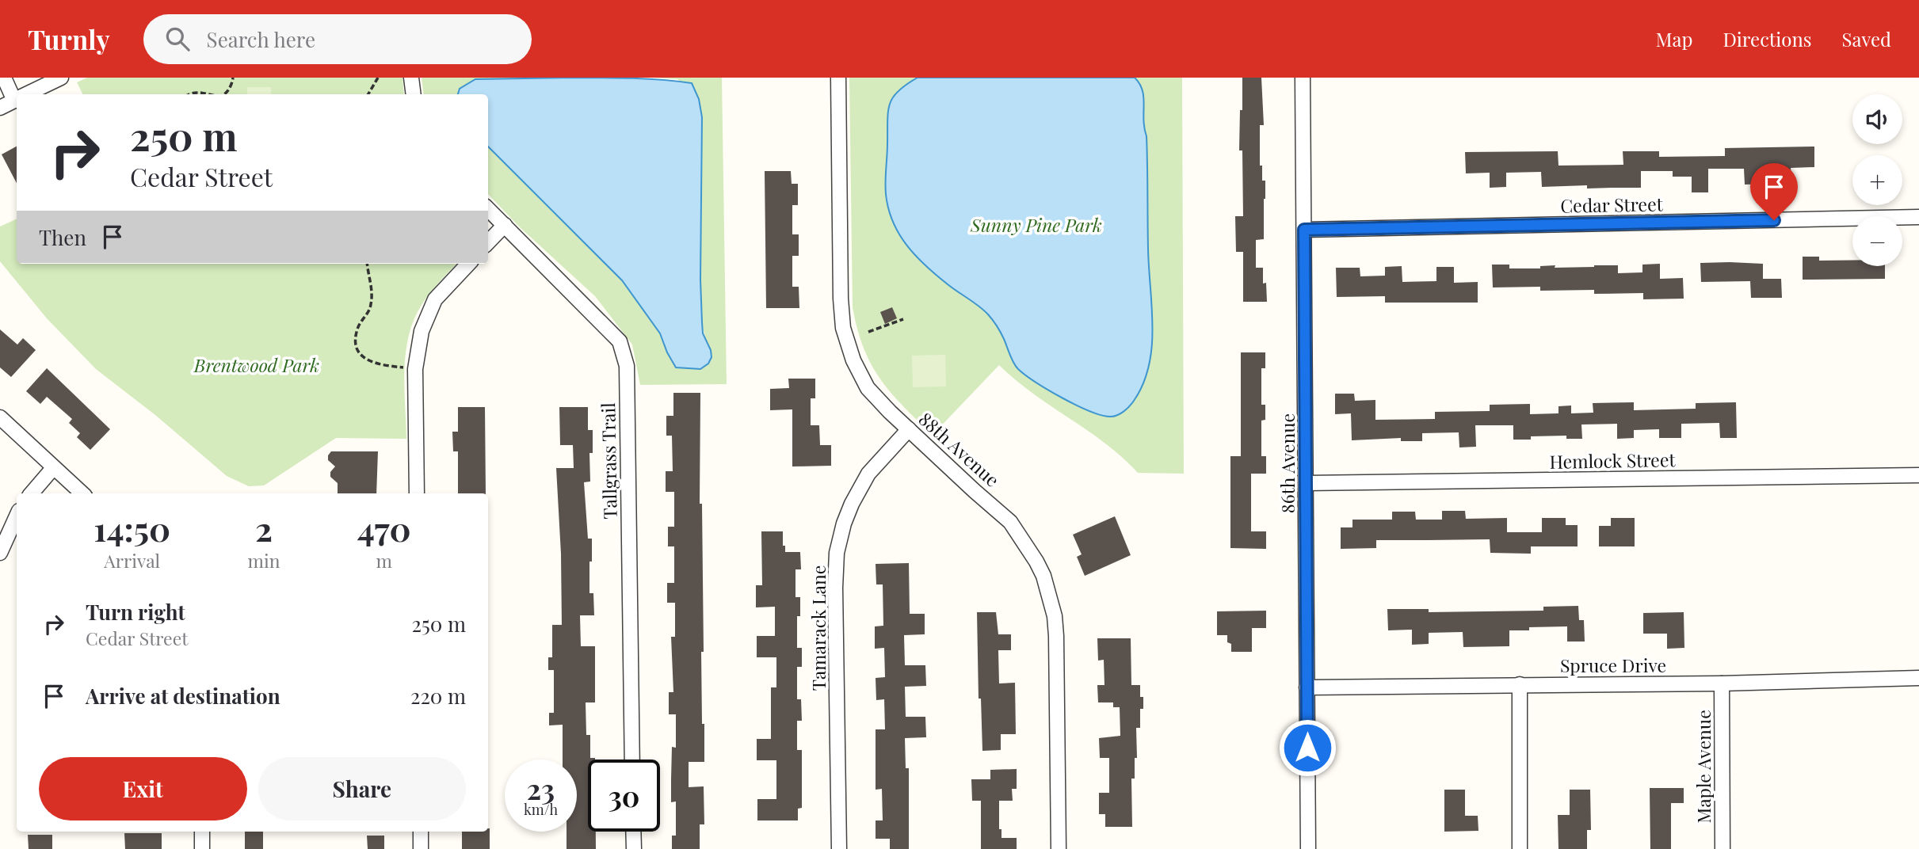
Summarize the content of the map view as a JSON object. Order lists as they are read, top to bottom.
{
  "streets": {
    "street": [
      "Cedar Street",
      "88th Avenue",
      "Hemlock Street",
      "Tallgrass Trail",
      "86th Avenue",
      "Tamarack Lane",
      "Spruce Drive",
      "Maple Avenue"
    ]
  },
  "crossings": [
    ["Cedar Street", "86th Avenue"],
    ["88th Avenue", "Tamarack Lane"],
    ["Hemlock Street", "86th Avenue"],
    ["86th Avenue", "Spruce Drive"],
    ["Spruce Drive", "Maple Avenue"]
  ],
  "parks": ["Sunny Pine Park", "Brentwood Park"],
  "page": {
    "header": "Turnly",
    "search": "Search here",
    "nav": ["Map", "Directions", "Saved"],
    "map_buttons": ["+", "−"],
    "turn": ["250 m", "Cedar Street"],
    "then": "Then",
    "eta": [
      "14:50",
      "Arrival",
      "2",
      "min",
      "470",
      "m"
    ],
    "list": [
      {
        "name": "Turn right",
        "note": "Cedar Street",
        "value": "250 m"
      },
      {
        "name": "Arrive at destination",
        "value": "220 m"
      }
    ],
    "buttons": ["Exit", "Share"],
    "speed": "23 km/h",
    "limit": "30"
  }
}
